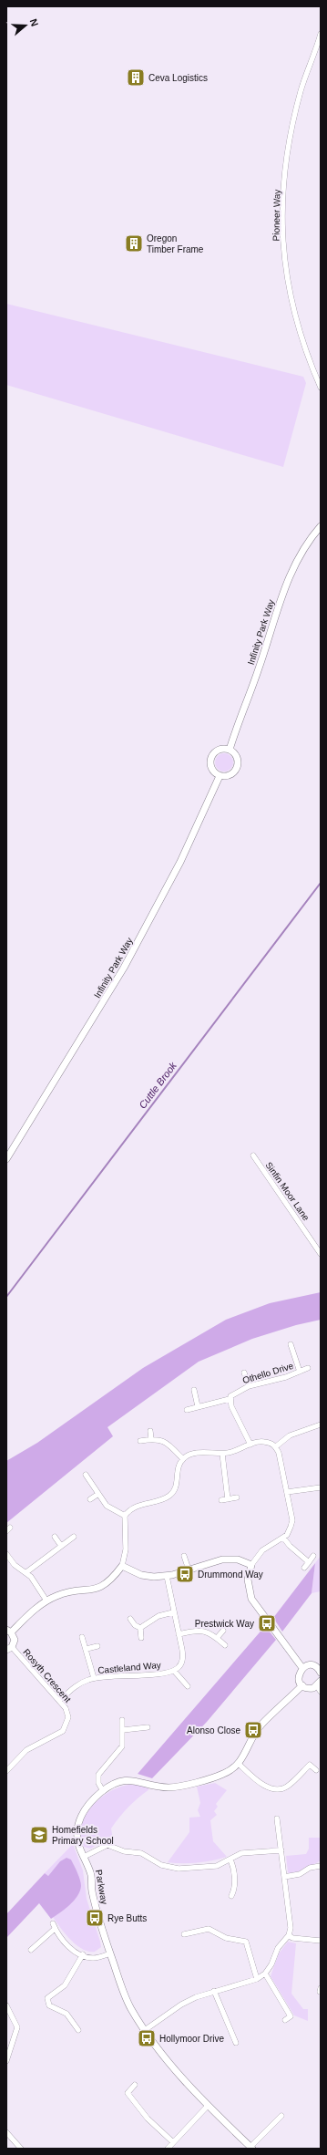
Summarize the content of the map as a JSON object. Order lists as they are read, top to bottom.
{
  "streets": {
    "street": [
      "Pioneer Way",
      "Infinity Park Way",
      "Sinfin Moor Lane",
      "Othello Drive",
      "Castleland Way",
      "Rosyth Crescent",
      "Parkway"
    ]
  },
  "crossings": [
    ["Castleland Way", "Rosyth Crescent"]
  ],
  "water": ["Cuttle Brook"],
  "places": {
    "building": ["Ceva Logistics", "Oregon Timber Frame"],
    "bus stop": [
      "Drummond Way",
      "Prestwick Way",
      "Alonso Close",
      "Rye Butts",
      "Hollymoor Drive"
    ],
    "school or university": ["Homefields Primary School"]
  },
  "north": "right"
}
